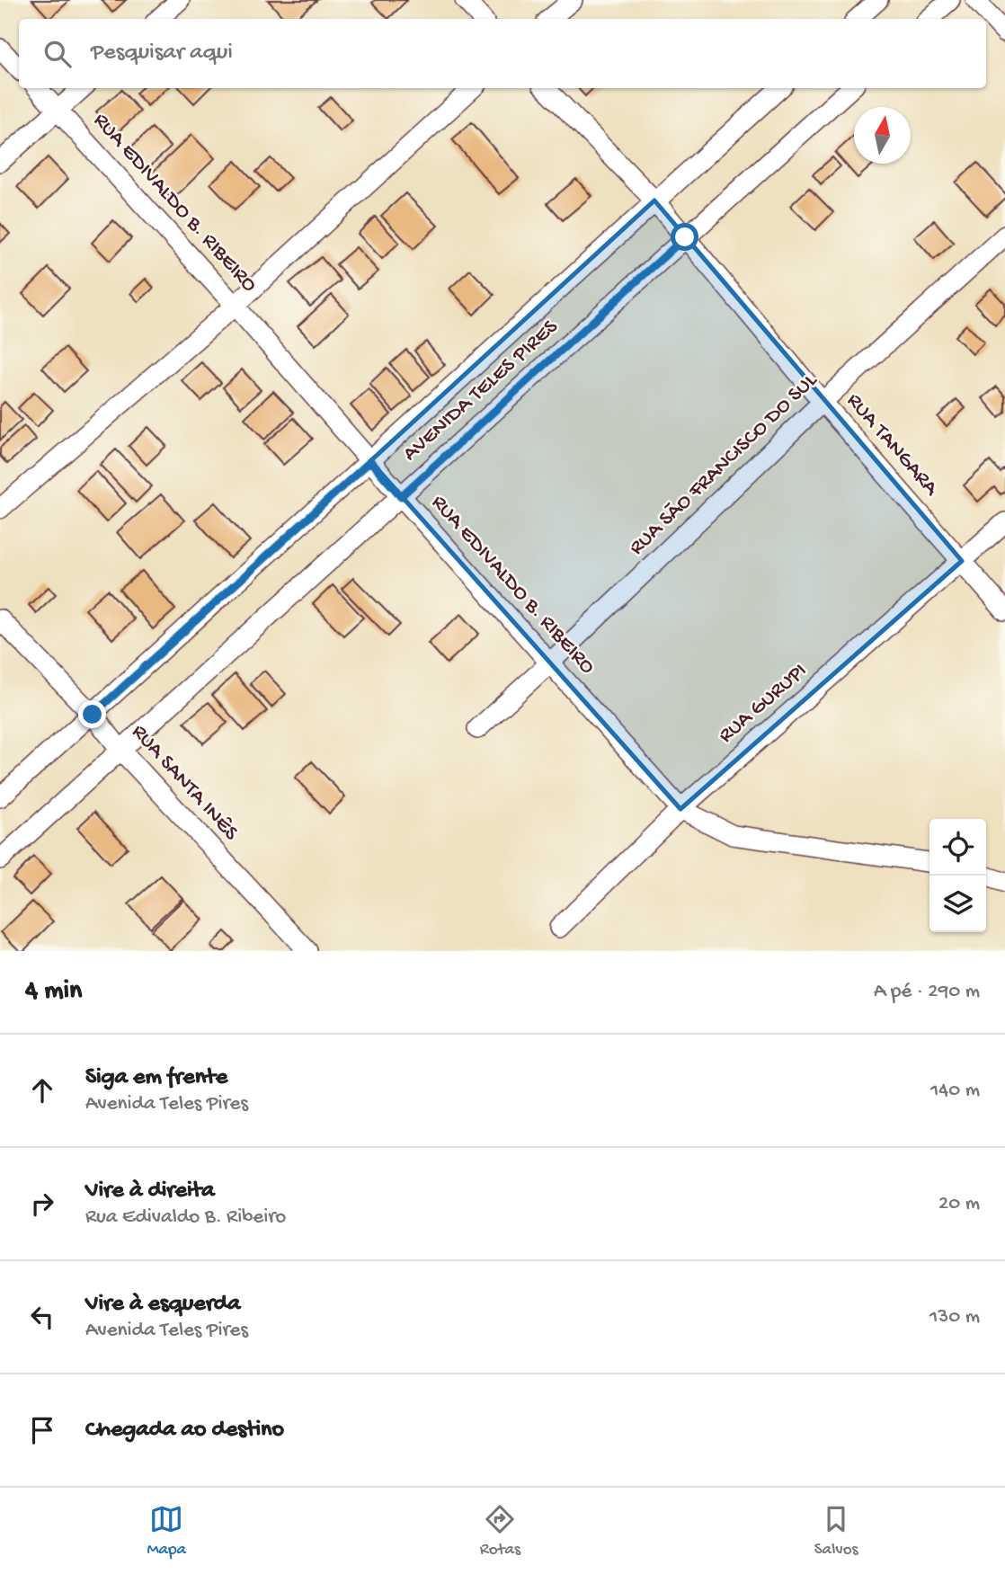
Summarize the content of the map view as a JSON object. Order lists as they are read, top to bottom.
{
  "streets": {
    "street": [
      "RUA EDIVALDO B. RIBEIRO",
      "AVENIDA TELES PIRES",
      "RUA TANGARA",
      "RUA SÃO FRANCISCO DO SUL",
      "RUA GURUPI",
      "RUA SANTA INÊS"
    ]
  },
  "crossings": [
    ["RUA EDIVALDO B. RIBEIRO", "AVENIDA TELES PIRES"],
    ["RUA EDIVALDO B. RIBEIRO", "RUA SÃO FRANCISCO DO SUL"],
    ["RUA EDIVALDO B. RIBEIRO", "RUA GURUPI"],
    ["AVENIDA TELES PIRES", "RUA TANGARA"],
    ["AVENIDA TELES PIRES", "RUA SANTA INÊS"],
    ["RUA TANGARA", "RUA SÃO FRANCISCO DO SUL"],
    ["RUA TANGARA", "RUA GURUPI"]
  ],
  "north": "top",
  "page": {
    "search": "Pesquisar aqui",
    "heading": ["4 min", "A pé · 290 m"],
    "list": [
      ["Siga em frente", "Avenida Teles Pires", "140 m"],
      ["Vire à direita", "Rua Edivaldo B. Ribeiro", "20 m"],
      ["Vire à esquerda", "Avenida Teles Pires", "130 m"],
      "Chegada ao destino"
    ],
    "nav": ["Mapa", "Rotas", "Salvos"]
  }
}
